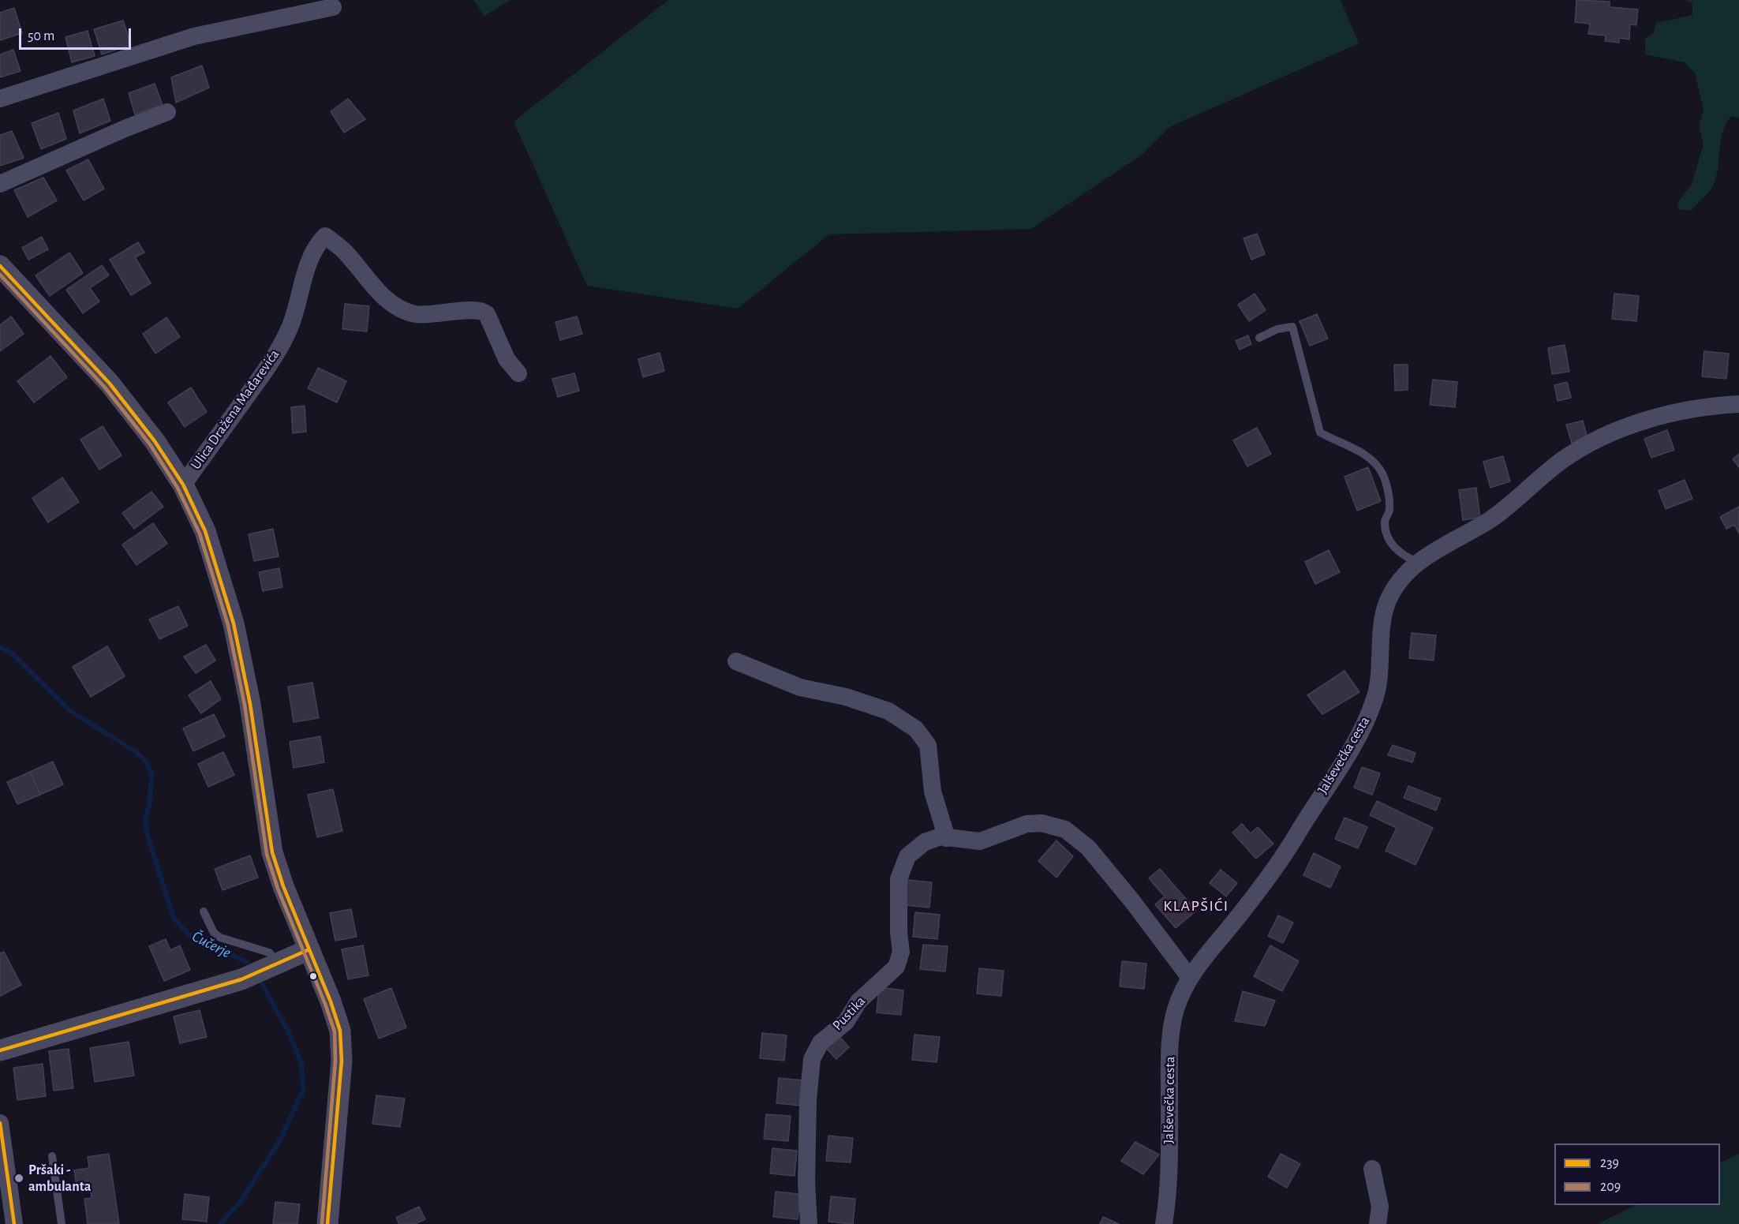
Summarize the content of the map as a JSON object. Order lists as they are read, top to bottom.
{
  "streets": {
    "street": ["Ulica Dražena Mađarevića", "Jalševečka cesta", "Pustika"]
  },
  "crossings": [
    ["Jalševečka cesta", "Pustika"]
  ],
  "districts": ["KLAPŠIĆI"],
  "water": ["Čučerje"],
  "places": ["Pršaki - ambulanta"],
  "lines": ["transit line 239", "transit line 209"],
  "legend": ["239", "209"],
  "scale_bar": "50 m"
}
